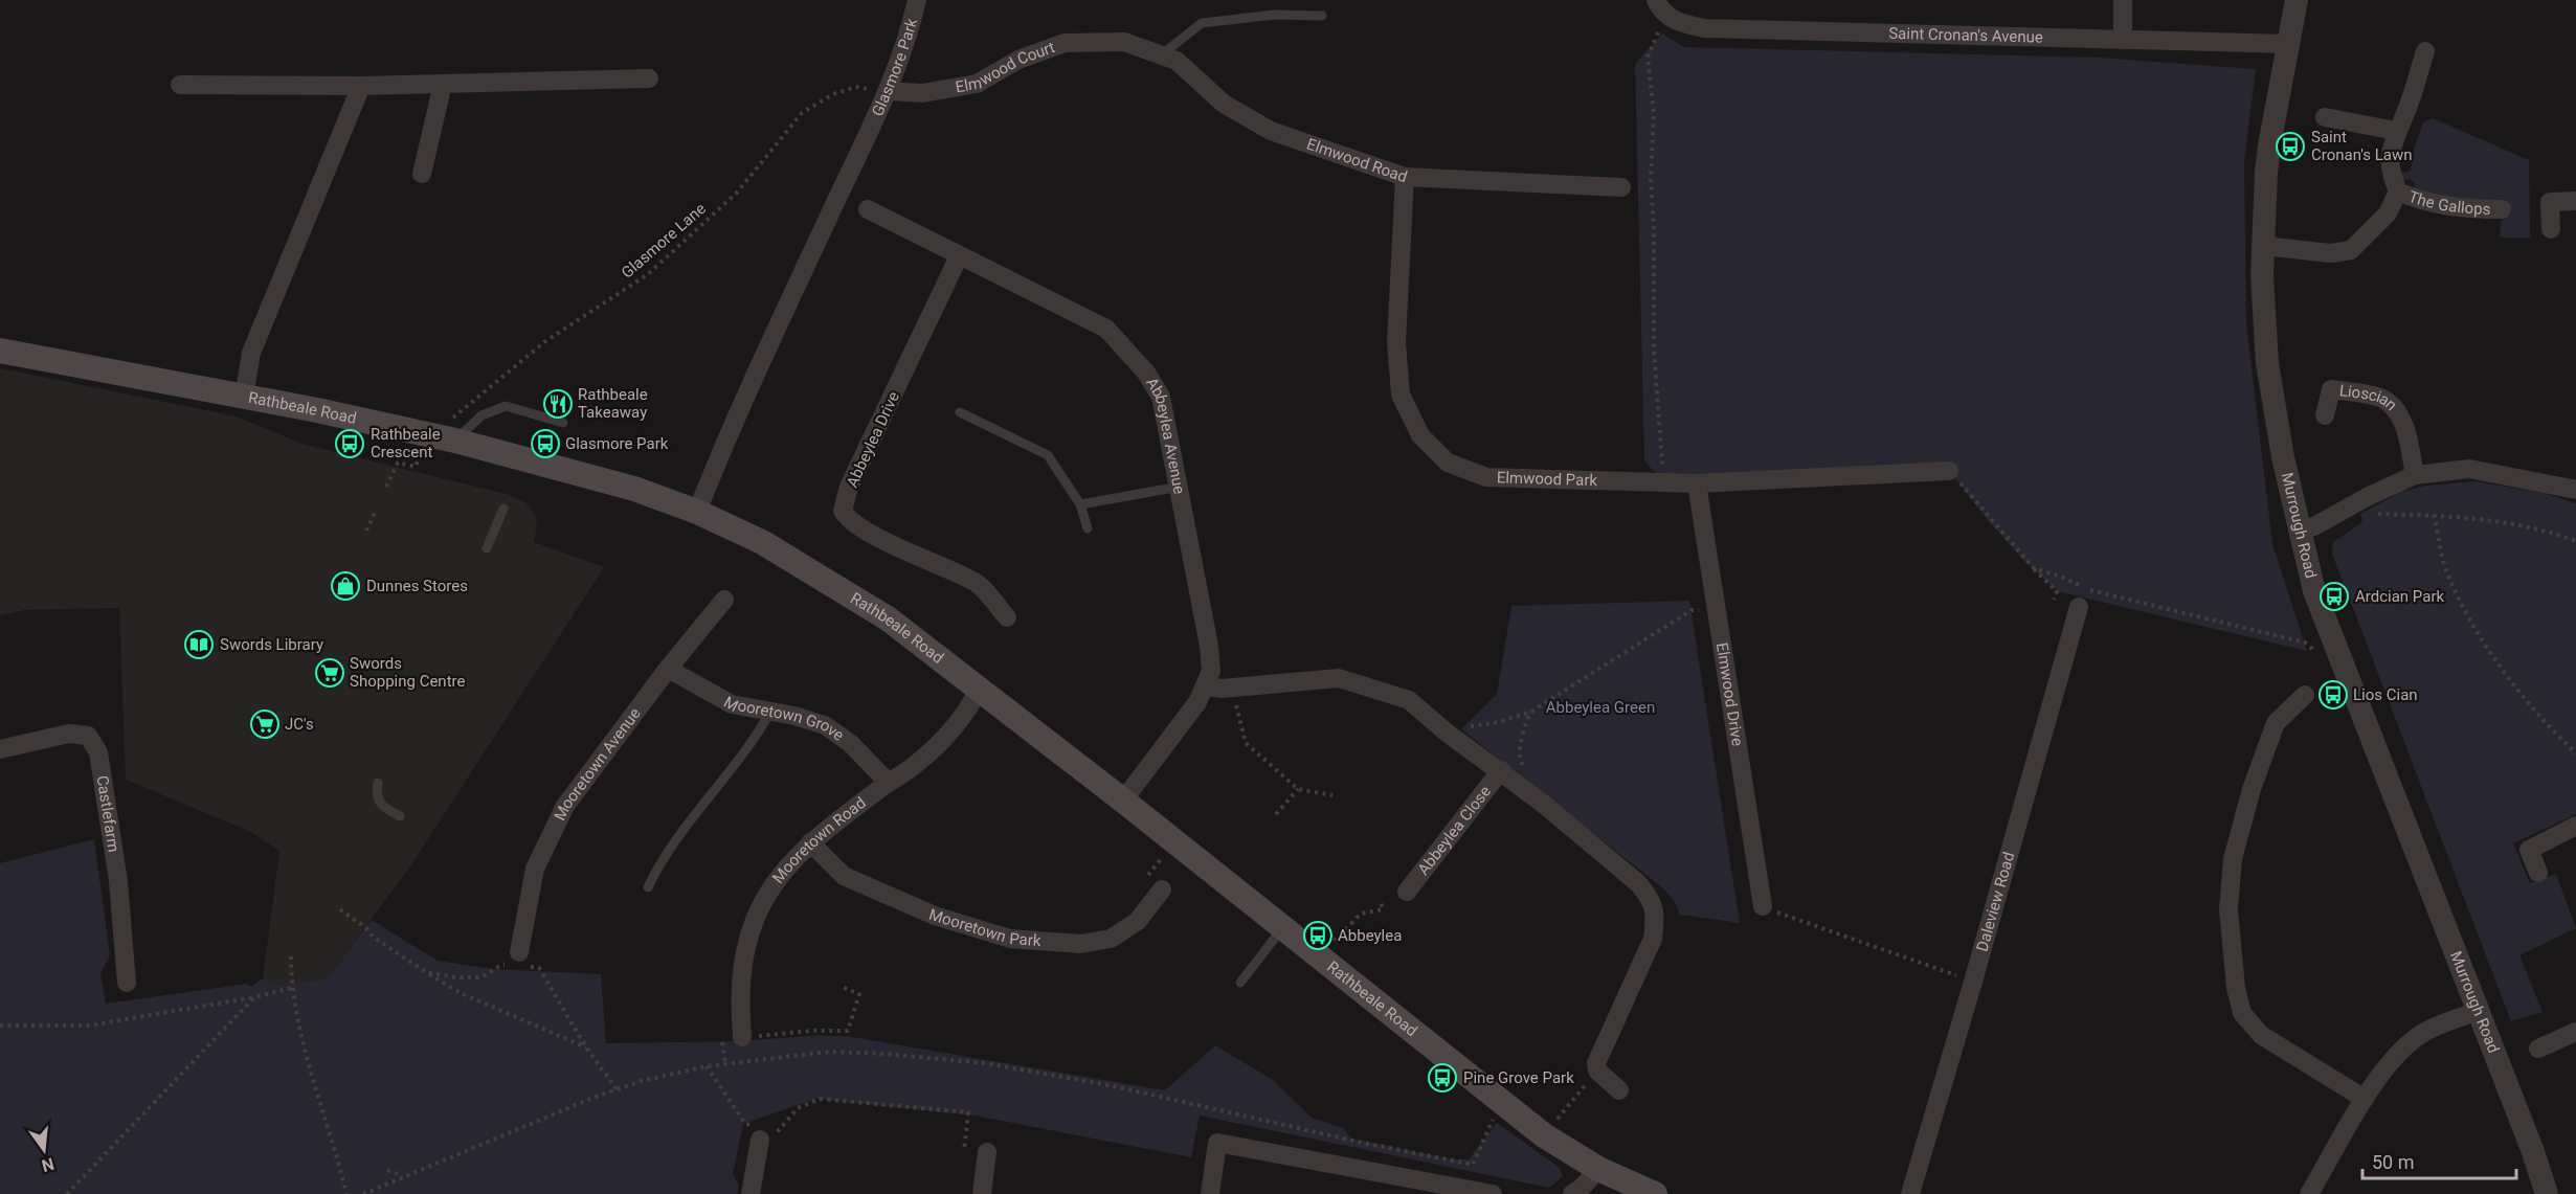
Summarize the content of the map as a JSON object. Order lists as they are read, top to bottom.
{
  "streets": {
    "main road": ["Rathbeale Road"],
    "street": [
      "Saint Cronan's Avenue",
      "Elmwood Court",
      "Glasmore Park",
      "Elmwood Road",
      "The Gallops",
      "Lioscian",
      "Abbeylea Avenue",
      "Abbeylea Drive",
      "Elmwood Park",
      "Murrough Road",
      "Elmwood Drive",
      "Mooretown Grove",
      "Mooretown Avenue",
      "Castlefarm",
      "Abbeylea Close",
      "Mooretown Road",
      "Daleview Road",
      "Mooretown Park"
    ],
    "path": ["Glasmore Lane"]
  },
  "crossings": [
    ["Saint Cronan's Avenue", "Murrough Road"],
    ["Elmwood Court", "Glasmore Park"],
    ["Elmwood Court", "Elmwood Road"],
    ["Elmwood Court", "Glasmore Lane"],
    ["Glasmore Park", "Glasmore Lane"],
    ["Glasmore Park", "Rathbeale Road"],
    ["Elmwood Road", "Elmwood Park"],
    ["The Gallops", "Murrough Road"],
    ["Glasmore Lane", "Rathbeale Road"],
    ["Rathbeale Road", "Abbeylea Avenue"],
    ["Rathbeale Road", "Mooretown Road"],
    ["Abbeylea Avenue", "Abbeylea Drive"],
    ["Elmwood Park", "Elmwood Drive"],
    ["Mooretown Grove", "Mooretown Avenue"],
    ["Mooretown Grove", "Mooretown Road"],
    ["Mooretown Road", "Mooretown Park"]
  ],
  "parks": ["Abbeylea Green"],
  "places": {
    "bus stop": [
      "Saint Cronan's Lawn",
      "Rathbeale Crescent",
      "Glasmore Park",
      "Ardcian Park",
      "Lios Cian",
      "Abbeylea",
      "Pine Grove Park"
    ],
    "restaurant": ["Rathbeale Takeaway"],
    "shop": ["Dunnes Stores"],
    "library": ["Swords Library"],
    "supermarket": ["Swords Shopping Centre", "JC's"]
  },
  "scale_bar": "50 m",
  "north": "bottom"
}
